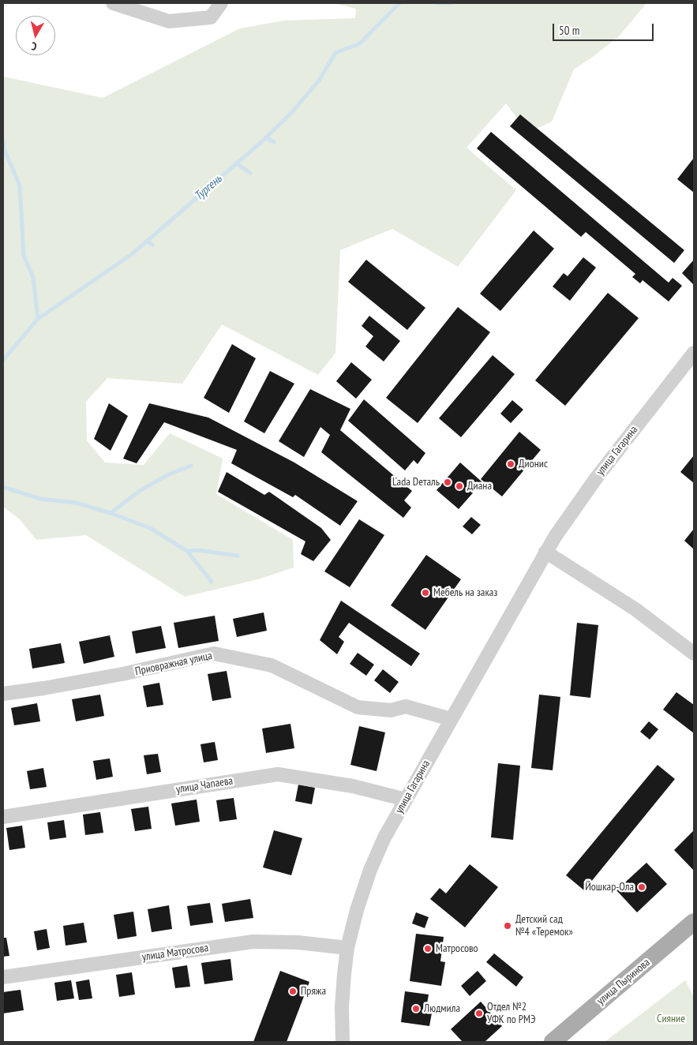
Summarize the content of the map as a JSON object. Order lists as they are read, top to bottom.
{
  "streets": {
    "main road": ["улица Пыринова"],
    "street": [
      "улица Гагарина",
      "Приовражная улица",
      "улица Чапаева",
      "улица Матросова"
    ]
  },
  "crossings": [
    ["улица Гагарина", "Приовражная улица"],
    ["улица Гагарина", "улица Чапаева"],
    ["улица Гагарина", "улица Матросова"]
  ],
  "water": ["Тургень"],
  "parks": ["Сияние"],
  "places": [
    "Дионис",
    "Lada Dеталь",
    "Диана",
    "Мебель на заказ",
    "Йошкар-Ола",
    "Детский сад №4 «Теремок»",
    "Матросово",
    "Пряжа",
    "Людмила",
    "Отдел №2 УФК по РМЭ"
  ],
  "scale_bar": "50 m",
  "north": "bottom"
}
